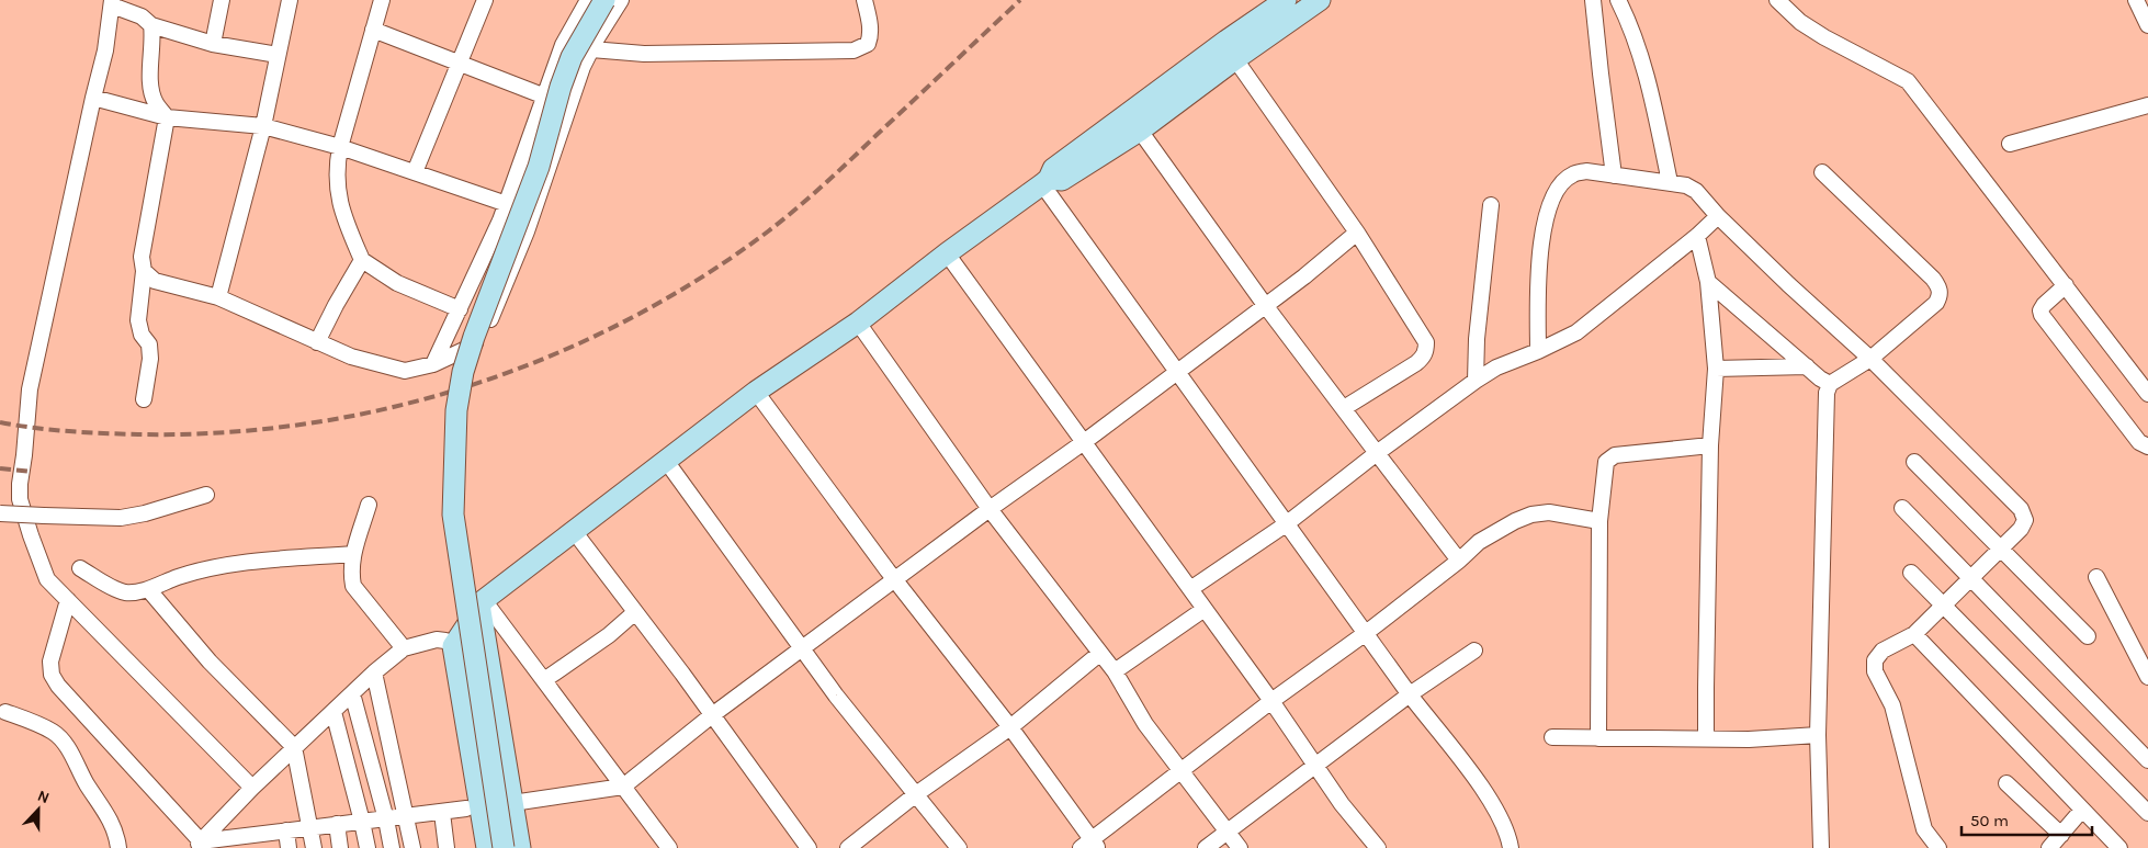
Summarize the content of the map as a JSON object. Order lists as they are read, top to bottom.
{
  "scale_bar": "50 m",
  "north": "top"
}
